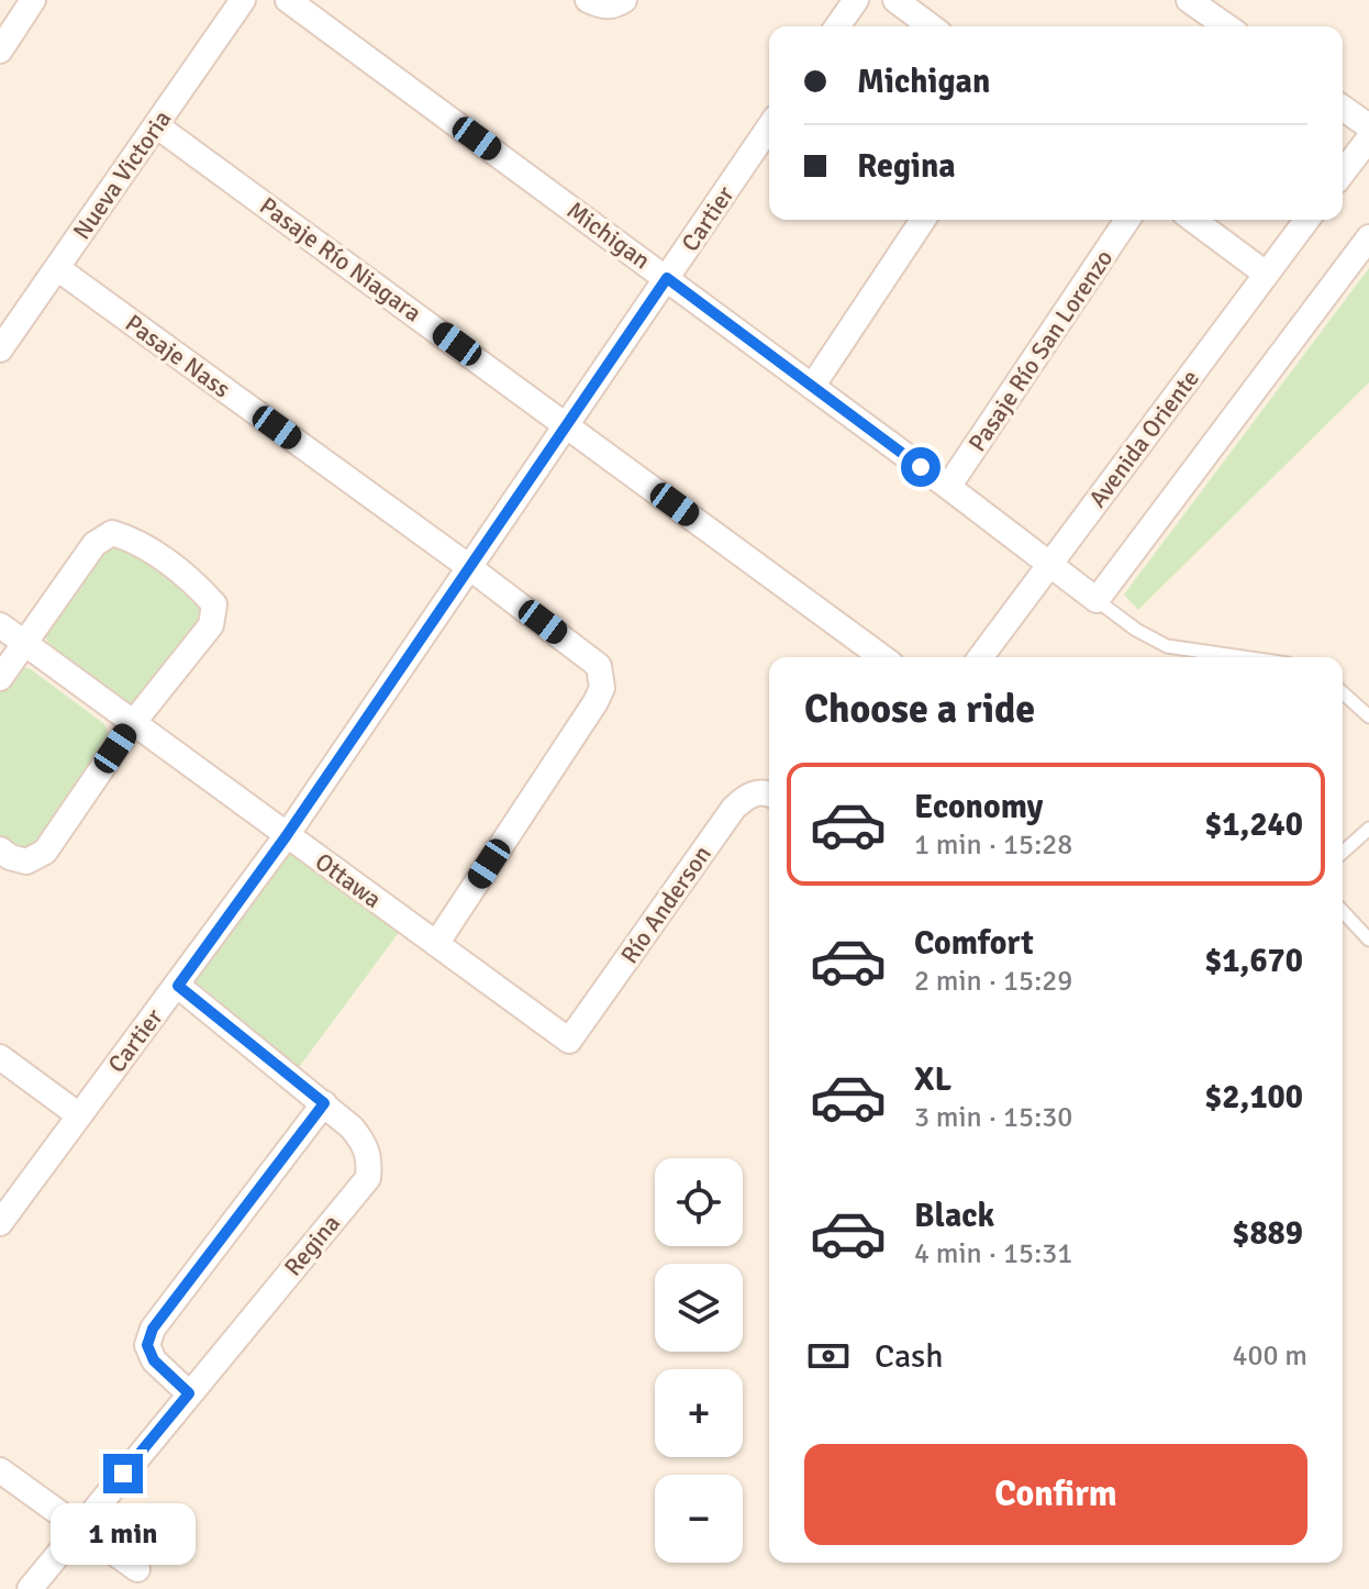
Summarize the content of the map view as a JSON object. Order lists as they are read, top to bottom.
{
  "streets": {
    "street": [
      "Nueva Victoria",
      "Cartier",
      "Michigan",
      "Pasaje Río Niagara",
      "Pasaje Río San Lorenzo",
      "Pasaje Nass",
      "Avenida Oriente",
      "Ottawa",
      "Río Anderson",
      "Regina"
    ]
  },
  "crossings": [
    ["Nueva Victoria", "Pasaje Río Niagara"],
    ["Nueva Victoria", "Pasaje Nass"],
    ["Cartier", "Michigan"],
    ["Cartier", "Pasaje Río Niagara"],
    ["Cartier", "Pasaje Nass"],
    ["Cartier", "Ottawa"],
    ["Cartier", "Regina"],
    ["Michigan", "Pasaje Río San Lorenzo"],
    ["Michigan", "Avenida Oriente"],
    ["Pasaje Nass", "Ottawa"],
    ["Ottawa", "Río Anderson"]
  ],
  "page": {
    "banner": ["Michigan", "Regina"],
    "heading": "Choose a ride",
    "list": [
      {
        "name": "Economy",
        "note": "1 min · 15:28",
        "value": "$1,240"
      },
      {
        "name": "Comfort",
        "note": "2 min · 15:29",
        "value": "$1,670"
      },
      {
        "name": "XL",
        "note": "3 min · 15:30",
        "value": "$2,100"
      },
      {
        "name": "Black",
        "note": "4 min · 15:31",
        "value": "$889"
      }
    ],
    "map_buttons": ["+", "−"],
    "pay": ["Cash", "400 m"],
    "buttons": "Confirm",
    "bubble": "1 min"
  }
}
